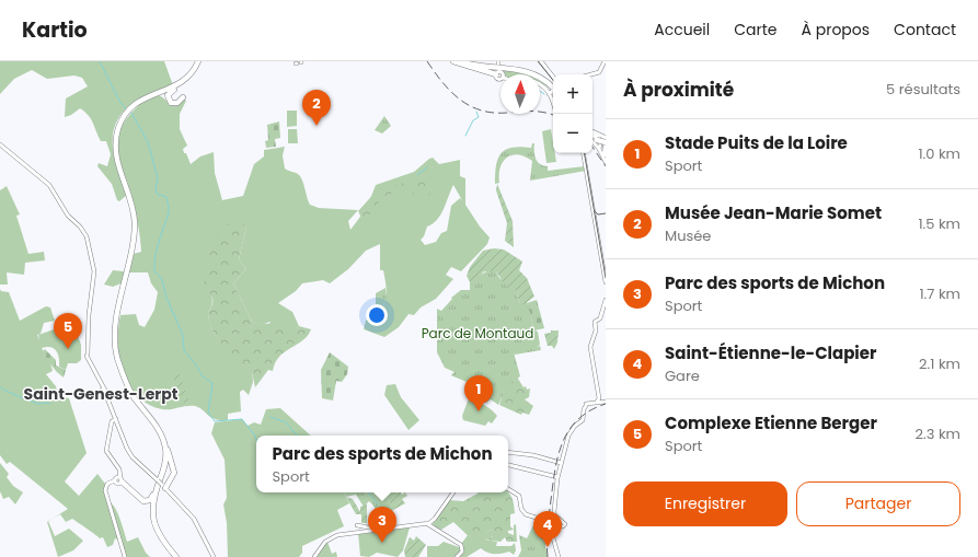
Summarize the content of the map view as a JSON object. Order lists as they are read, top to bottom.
{
  "districts": ["Saint-Genest-Lerpt"],
  "parks": ["Parc de Montaud"],
  "north": "top",
  "page": {
    "header": "Kartio",
    "nav": [
      "Accueil",
      "Carte",
      "À propos",
      "Contact"
    ],
    "heading": ["À proximité", "5 résultats"],
    "map_buttons": ["+", "−"],
    "pins": [
      "2",
      "5",
      "1",
      "3",
      "4"
    ],
    "list": [
      {
        "mark": "1",
        "name": "Stade Puits de la Loire",
        "note": "Sport",
        "value": "1.0 km"
      },
      {
        "mark": "2",
        "name": "Musée Jean-Marie Somet",
        "note": "Musée",
        "value": "1.5 km"
      },
      {
        "mark": "3",
        "name": "Parc des sports de Michon",
        "note": "Sport",
        "value": "1.7 km"
      },
      {
        "mark": "4",
        "name": "Saint-Étienne-le-Clapier",
        "note": "Gare",
        "value": "2.1 km"
      },
      {
        "mark": "5",
        "name": "Complexe Etienne Berger",
        "note": "Sport",
        "value": "2.3 km"
      }
    ],
    "popup": ["Parc des sports de Michon", "Sport"],
    "buttons": ["Enregistrer", "Partager"]
  }
}
